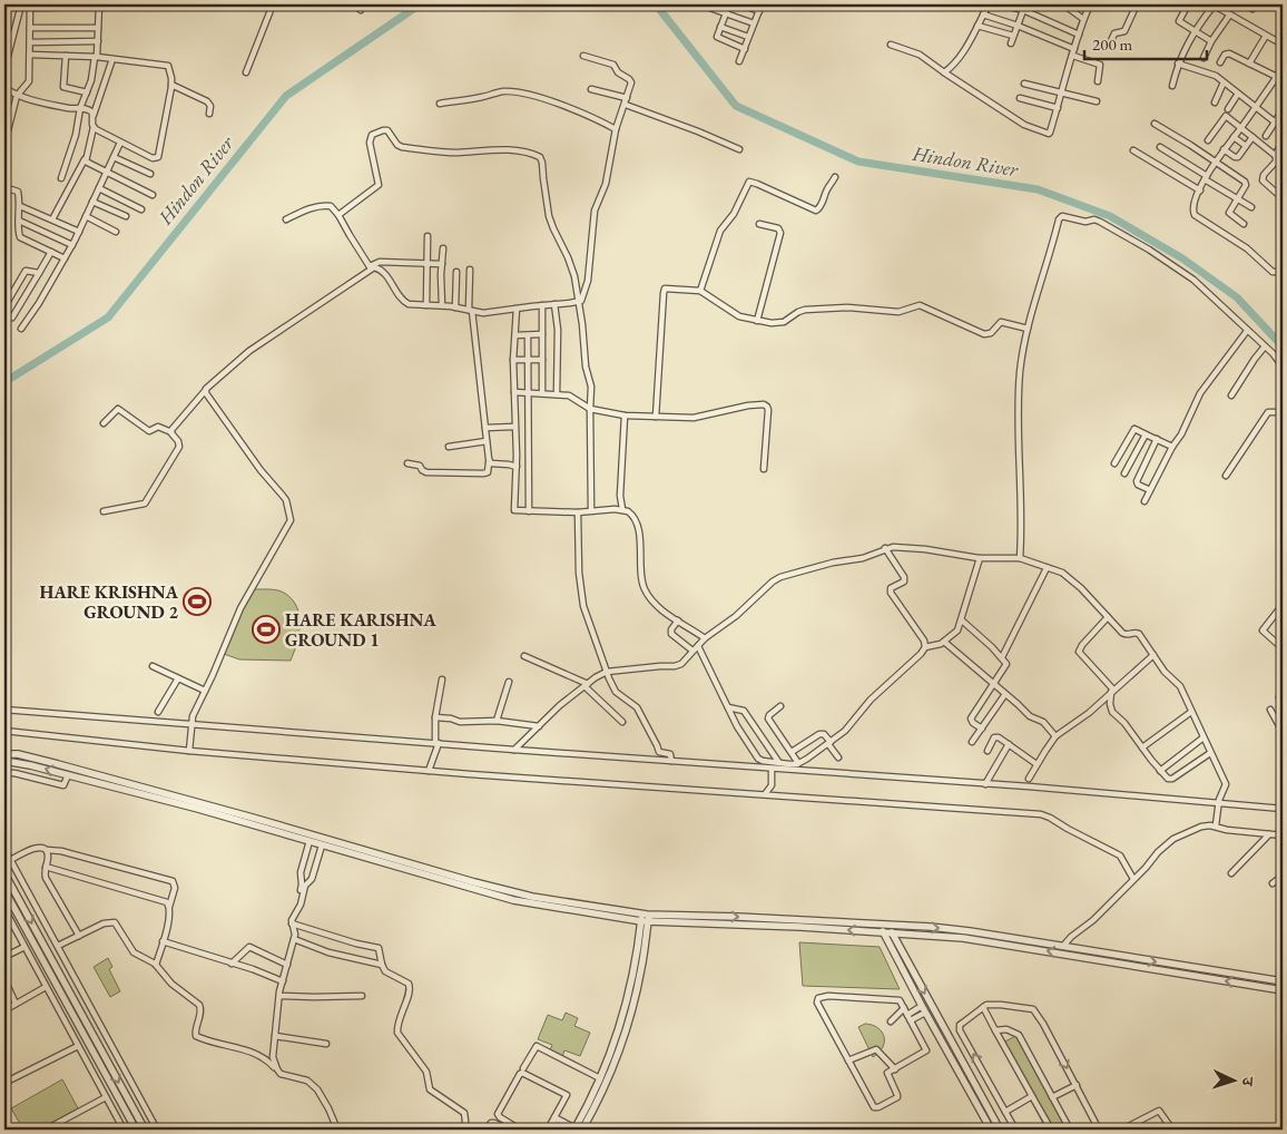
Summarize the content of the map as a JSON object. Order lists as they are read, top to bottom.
{
  "water": ["Hindon River"],
  "places": {
    "sports": ["HARE KRISHNA GROUND 2", "HARE KARISHNA GROUND 1"]
  },
  "scale_bar": "200 m",
  "north": "right"
}
